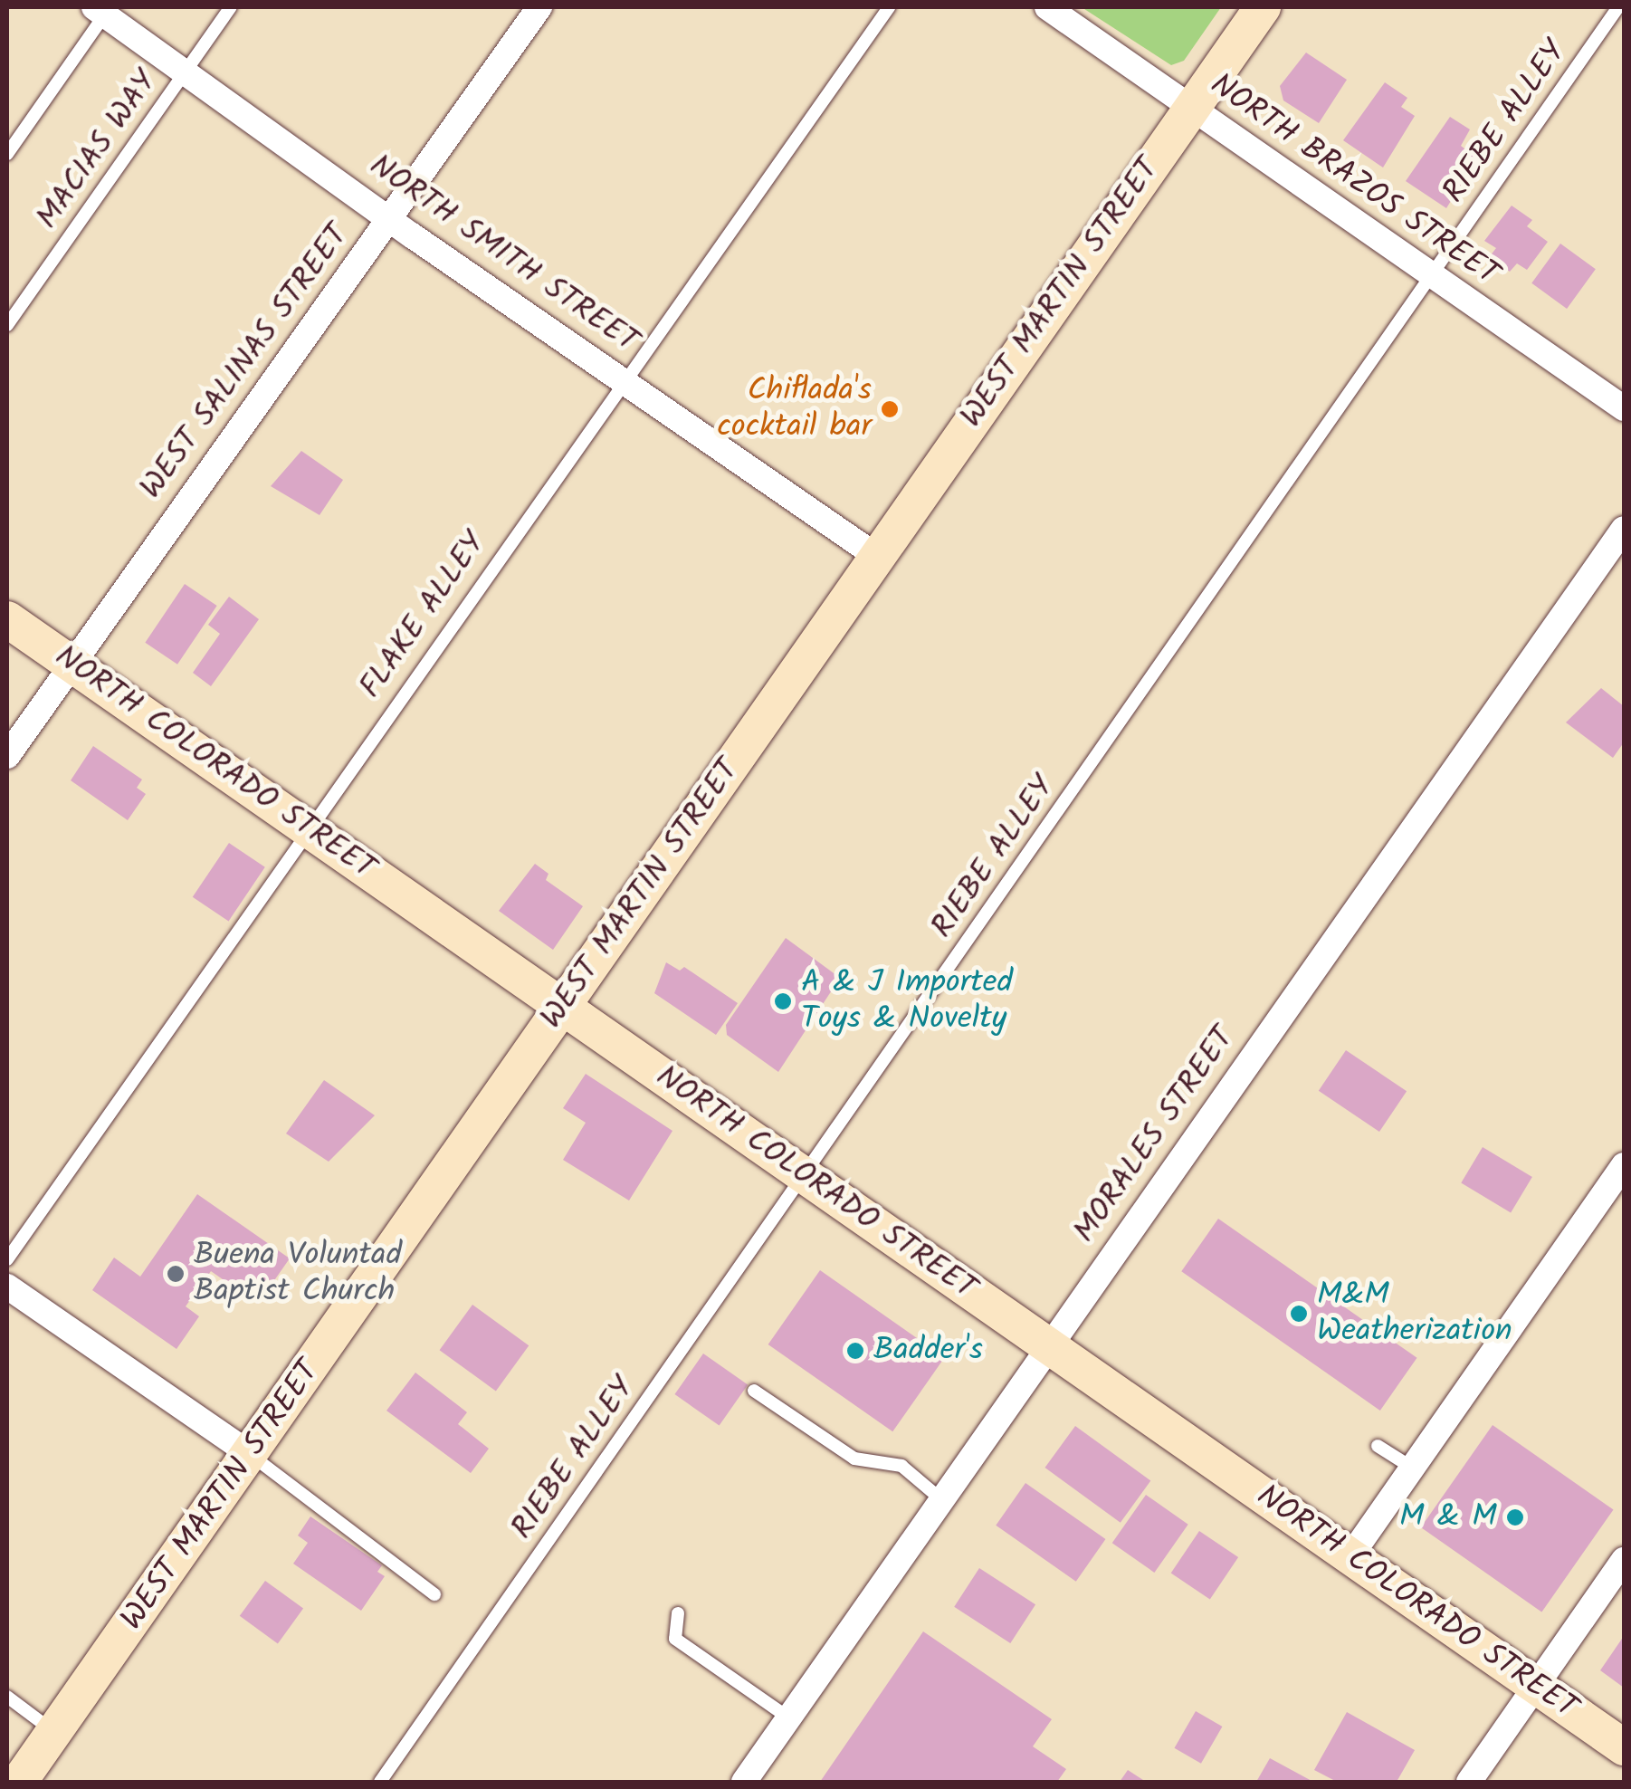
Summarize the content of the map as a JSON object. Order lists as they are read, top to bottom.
{
  "streets": {
    "main road": ["WEST MARTIN STREET", "NORTH COLORADO STREET"],
    "street": [
      "NORTH BRAZOS STREET",
      "NORTH SMITH STREET",
      "WEST SALINAS STREET",
      "MORALES STREET"
    ],
    "lane": ["RIEBE ALLEY", "MACIAS WAY", "FLAKE ALLEY"]
  },
  "crossings": [
    ["RIEBE ALLEY", "NORTH BRAZOS STREET"],
    ["RIEBE ALLEY", "NORTH COLORADO STREET"],
    ["MACIAS WAY", "NORTH SMITH STREET"],
    ["NORTH BRAZOS STREET", "WEST MARTIN STREET"],
    ["NORTH SMITH STREET", "WEST MARTIN STREET"],
    ["NORTH SMITH STREET", "WEST SALINAS STREET"],
    ["NORTH SMITH STREET", "FLAKE ALLEY"],
    ["WEST MARTIN STREET", "NORTH COLORADO STREET"],
    ["WEST SALINAS STREET", "NORTH COLORADO STREET"],
    ["FLAKE ALLEY", "NORTH COLORADO STREET"],
    ["NORTH COLORADO STREET", "MORALES STREET"]
  ],
  "places": [
    "Chiflada's cocktail bar",
    "A & J Imported Toys & Novelty",
    "Buena Voluntad Baptist Church",
    "M&M Weatherization",
    "Badder's",
    "M & M"
  ]
}
